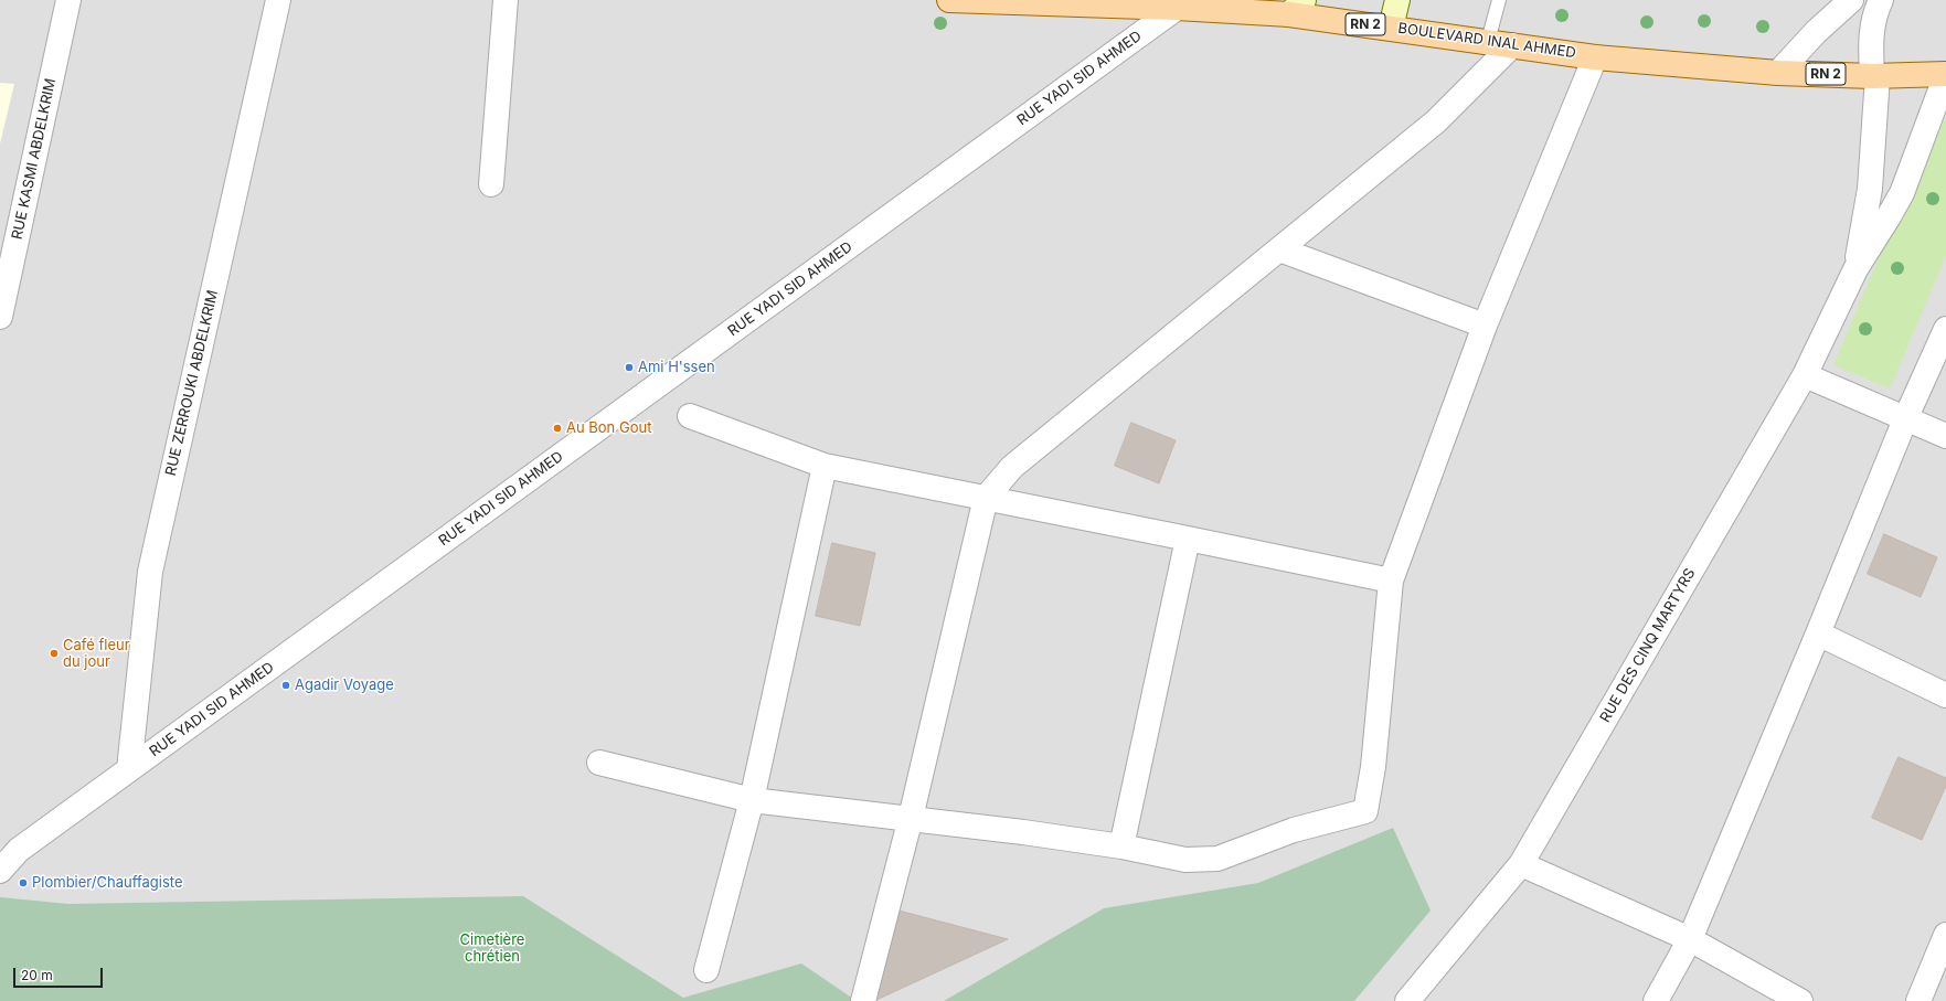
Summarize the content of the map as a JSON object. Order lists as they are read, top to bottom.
{
  "streets": {
    "main road": ["RN 2", "BOULEVARD INAL AHMED"],
    "street": [
      "RUE YADI SID AHMED",
      "RUE KASMI ABDELKRIM",
      "RUE ZERROUKI ABDELKRIM",
      "RUE DES CINQ MARTYRS"
    ]
  },
  "crossings": [
    ["BOULEVARD INAL AHMED", "RUE YADI SID AHMED"],
    ["RUE YADI SID AHMED", "RUE ZERROUKI ABDELKRIM"]
  ],
  "parks": ["Cimetière chrétien"],
  "places": [
    "Ami H'ssen",
    "Au Bon Gout",
    "Café fleur du jour",
    "Agadir Voyage",
    "Plombier/Chauffagiste"
  ],
  "scale_bar": "20 m"
}
